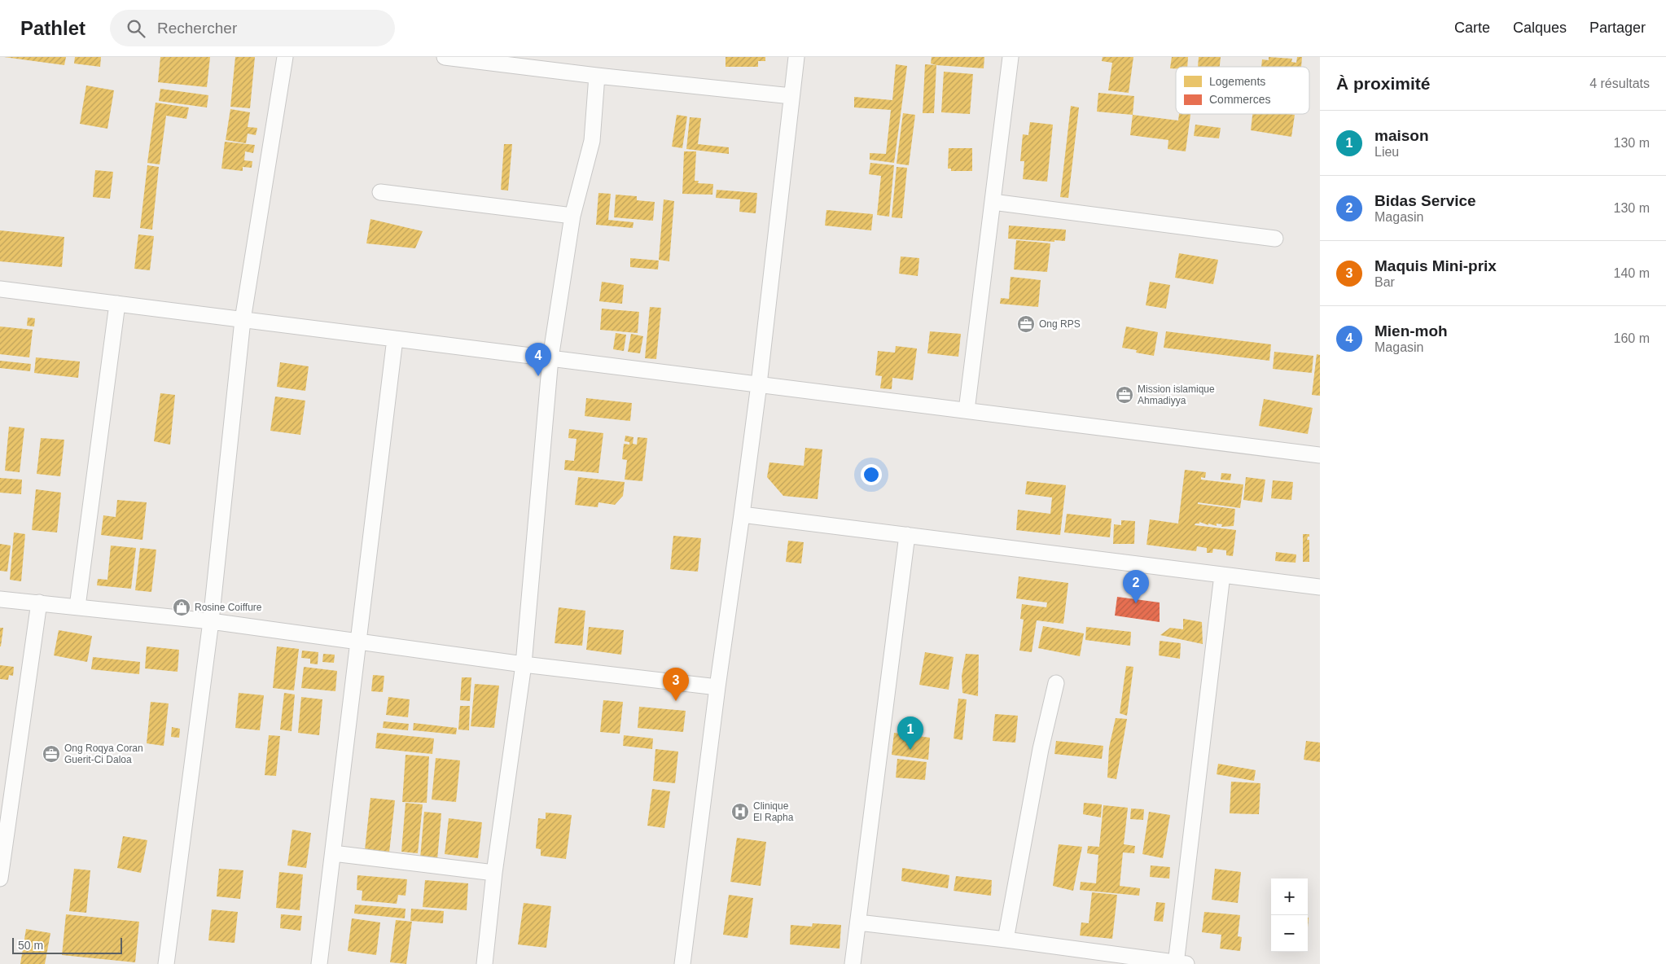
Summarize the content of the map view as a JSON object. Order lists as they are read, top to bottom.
{
  "places": {
    "office": ["Ong RPS", "Mission islamique Ahmadiyya", "Ong Roqya Coran Guerit-Ci Daloa"],
    "shop": ["Rosine Coiffure"],
    "hospital": ["Clinique El Rapha"]
  },
  "legend": ["Logements", "Commerces"],
  "scale_bar": "50 m",
  "page": {
    "header": "Pathlet",
    "search": "Rechercher",
    "nav": ["Carte", "Calques", "Partager"],
    "heading": ["À proximité", "4 résultats"],
    "list": [
      {
        "mark": "1",
        "name": "maison",
        "note": "Lieu",
        "value": "130 m"
      },
      {
        "mark": "2",
        "name": "Bidas Service",
        "note": "Magasin",
        "value": "130 m"
      },
      {
        "mark": "3",
        "name": "Maquis Mini-prix",
        "note": "Bar",
        "value": "140 m"
      },
      {
        "mark": "4",
        "name": "Mien-moh",
        "note": "Magasin",
        "value": "160 m"
      }
    ],
    "pins": [
      "4",
      "2",
      "3",
      "1"
    ],
    "map_buttons": ["+", "−"],
    "scale": "50 m"
  }
}
